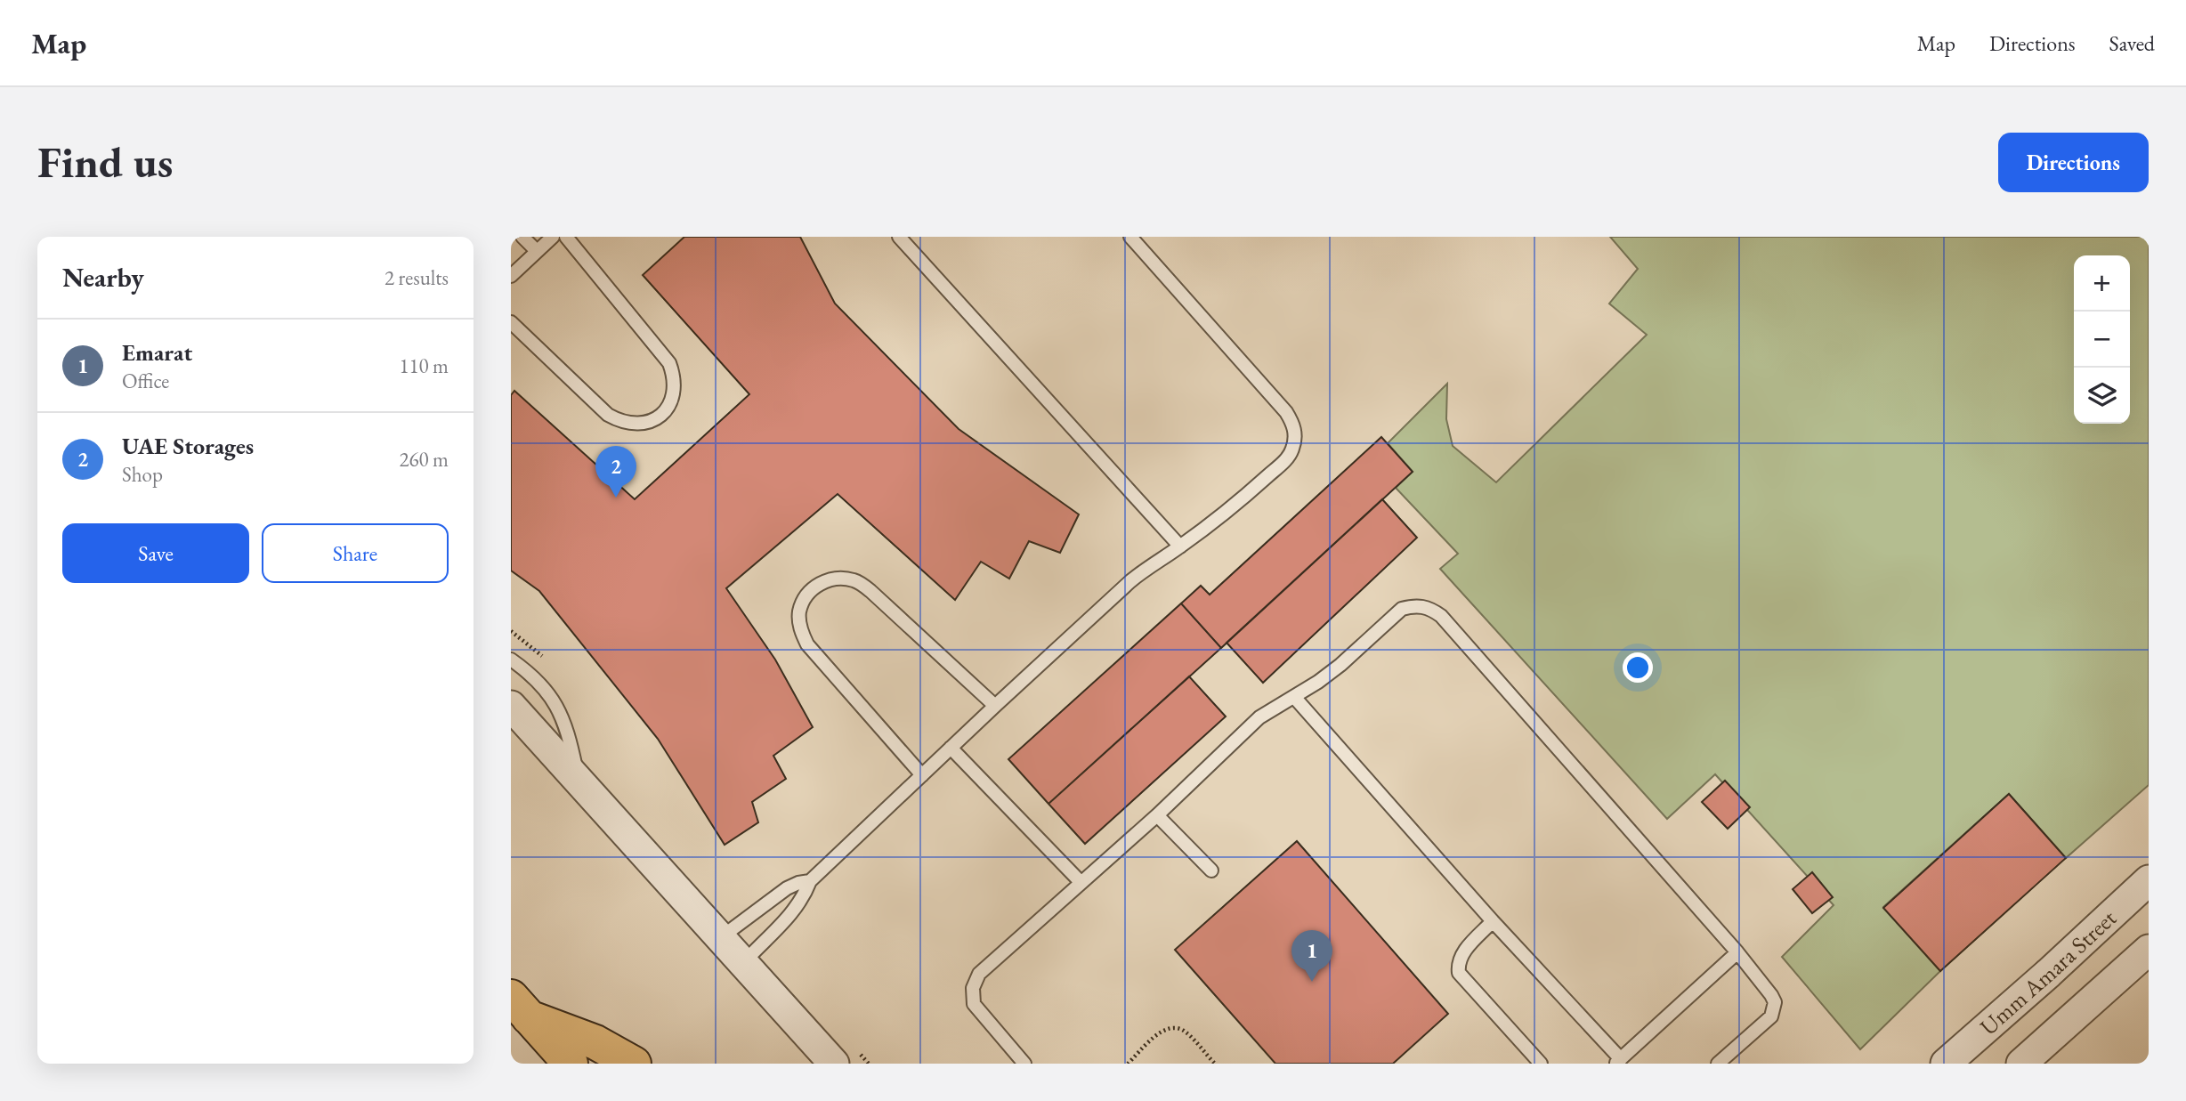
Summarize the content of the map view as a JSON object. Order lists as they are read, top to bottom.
{
  "streets": {
    "street": ["Umm Amara Street"]
  },
  "page": {
    "header": "Map",
    "nav": ["Map", "Directions", "Saved"],
    "buttons": [
      "Directions",
      ["Save", "Share"]
    ],
    "title": "Find us",
    "heading": ["Nearby", "2 results"],
    "map_buttons": ["+", "−"],
    "list": [
      {
        "mark": "1",
        "name": "Emarat",
        "note": "Office",
        "value": "110 m"
      },
      {
        "mark": "2",
        "name": "UAE Storages",
        "note": "Shop",
        "value": "260 m"
      }
    ],
    "pins": ["2", "1"]
  }
}
